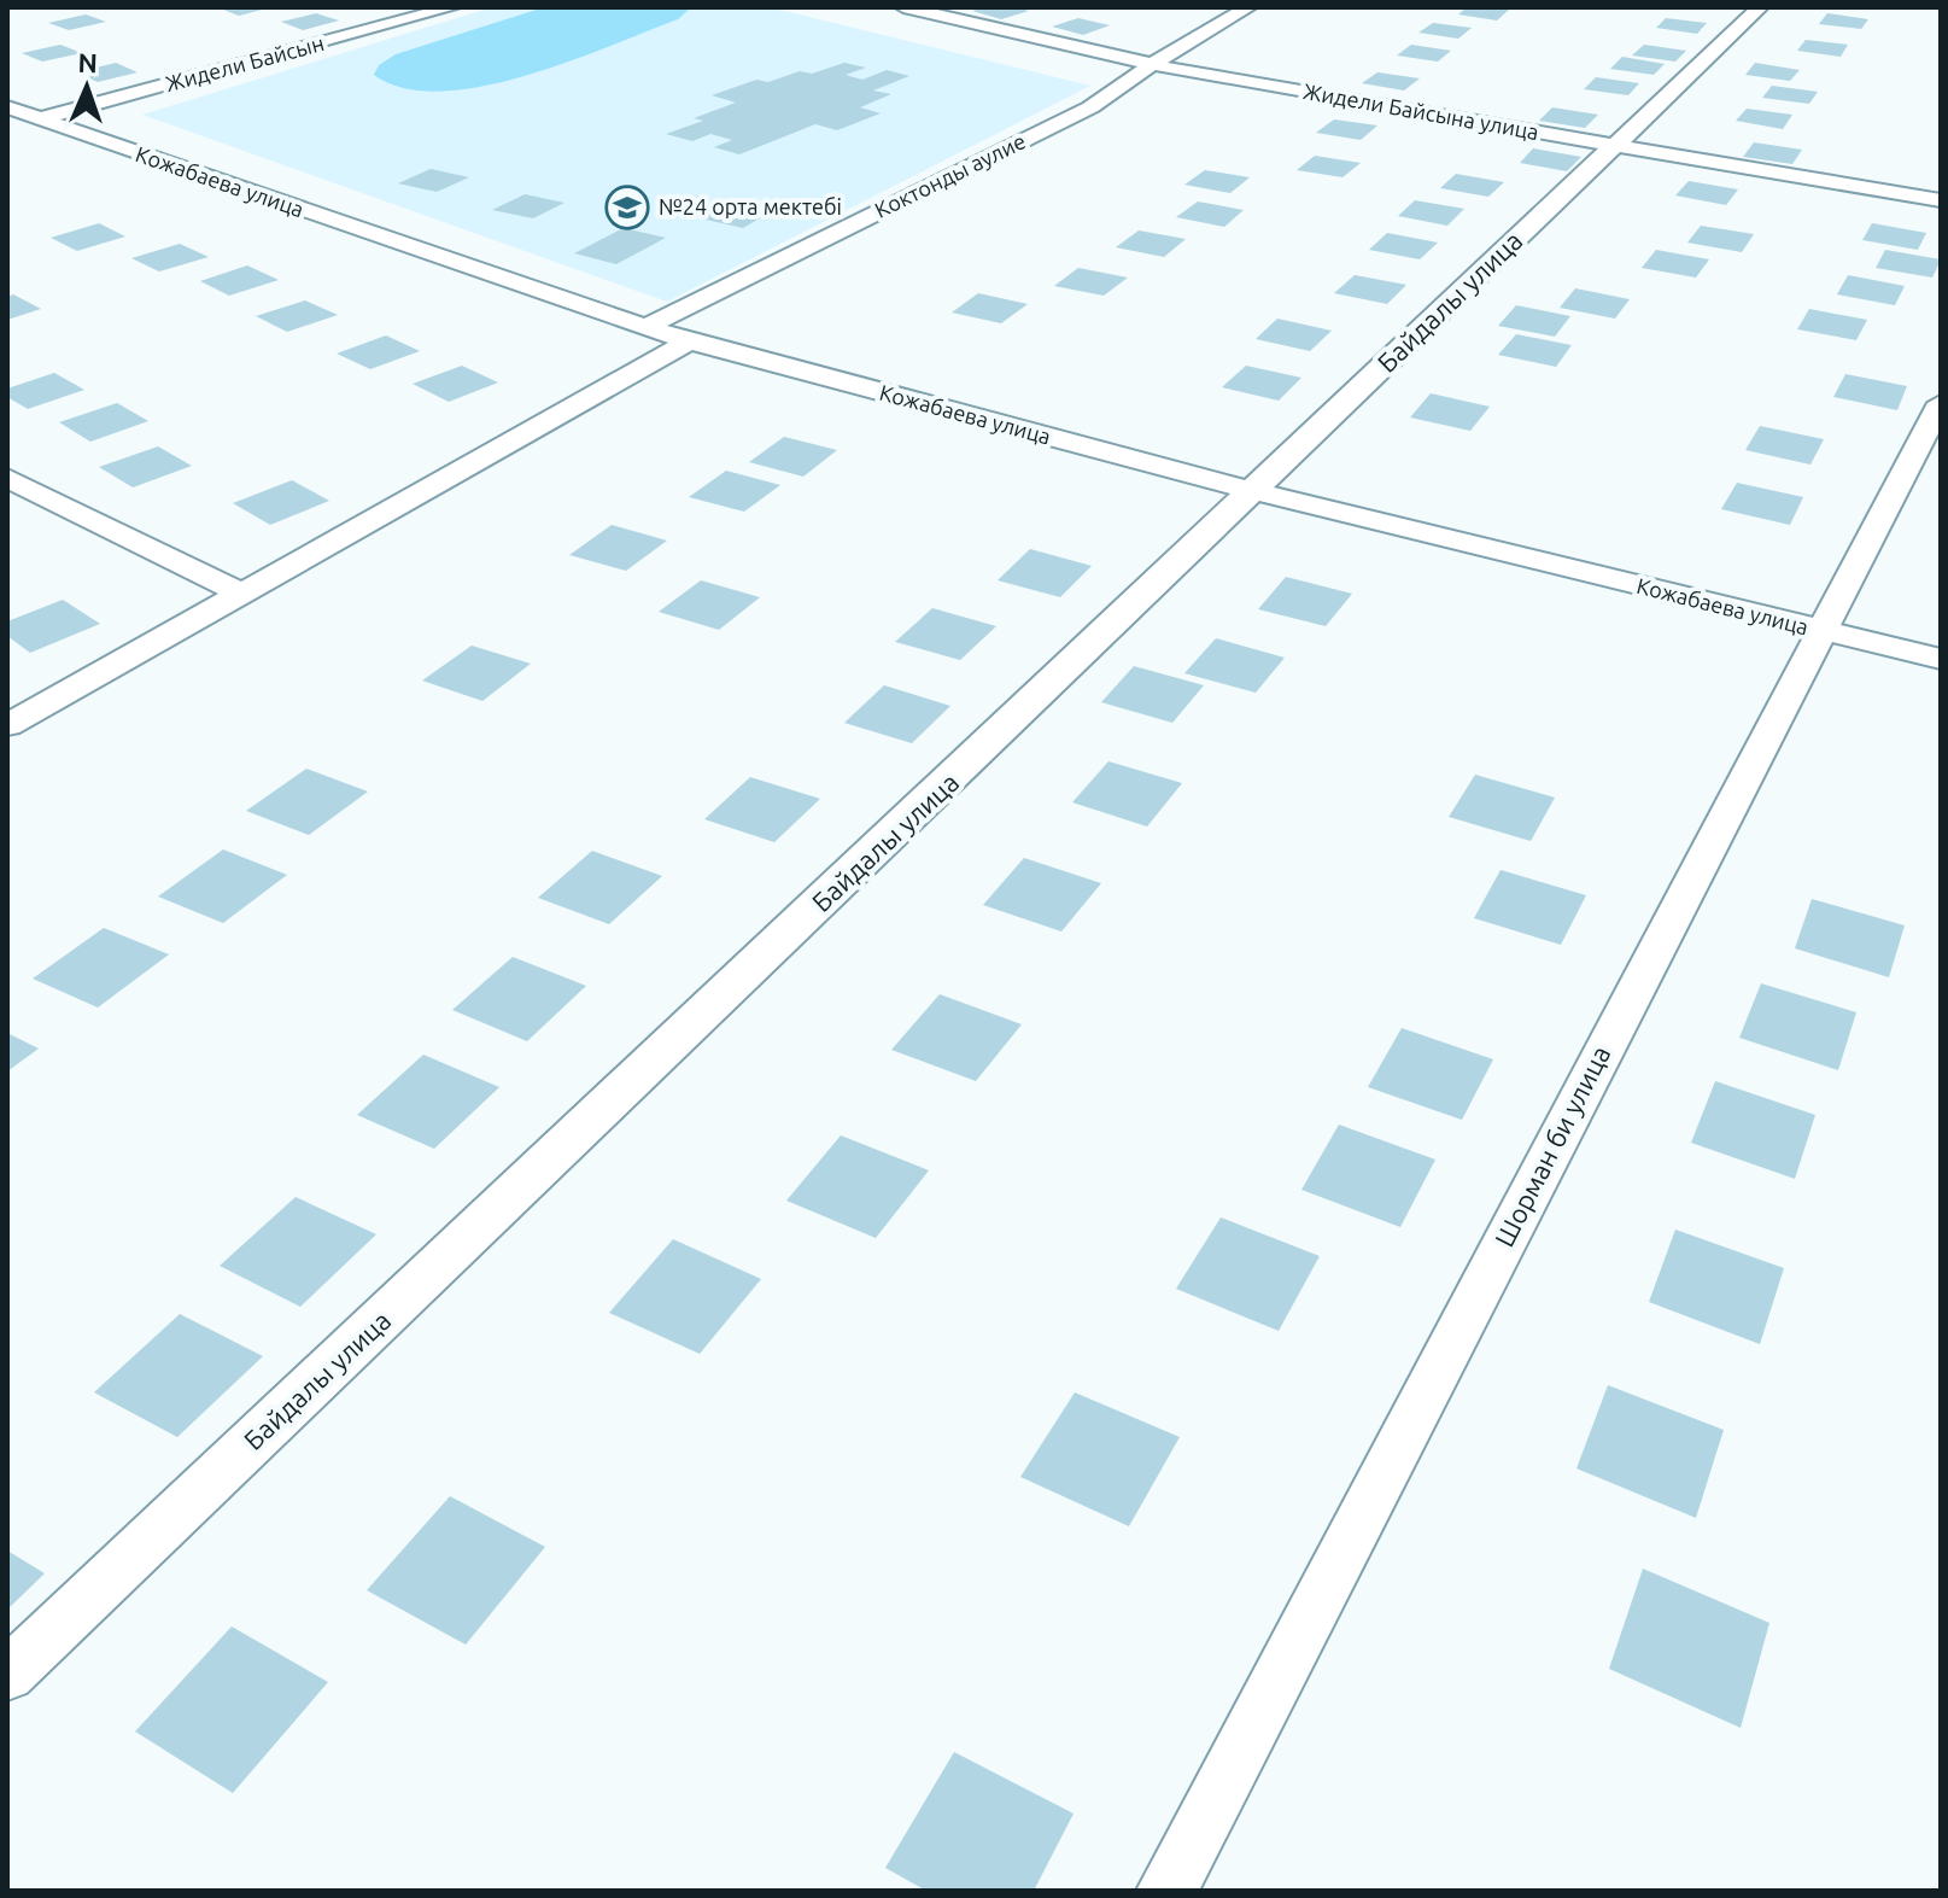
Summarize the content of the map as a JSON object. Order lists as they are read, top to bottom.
{
  "streets": {
    "street": [
      "Жидели Байсын",
      "Жидели Байсына улица",
      "Коктонды аулие",
      "Кожабаева улица",
      "Байдалы улица",
      "Шорман би улица"
    ]
  },
  "crossings": [
    ["Жидели Байсын", "Кожабаева улица"],
    ["Жидели Байсына улица", "Коктонды аулие"],
    ["Жидели Байсына улица", "Байдалы улица"],
    ["Коктонды аулие", "Кожабаева улица"],
    ["Кожабаева улица", "Байдалы улица"],
    ["Кожабаева улица", "Шорман би улица"]
  ],
  "places": {
    "school or university": ["№24 орта мектебі"]
  },
  "north": "top"
}
